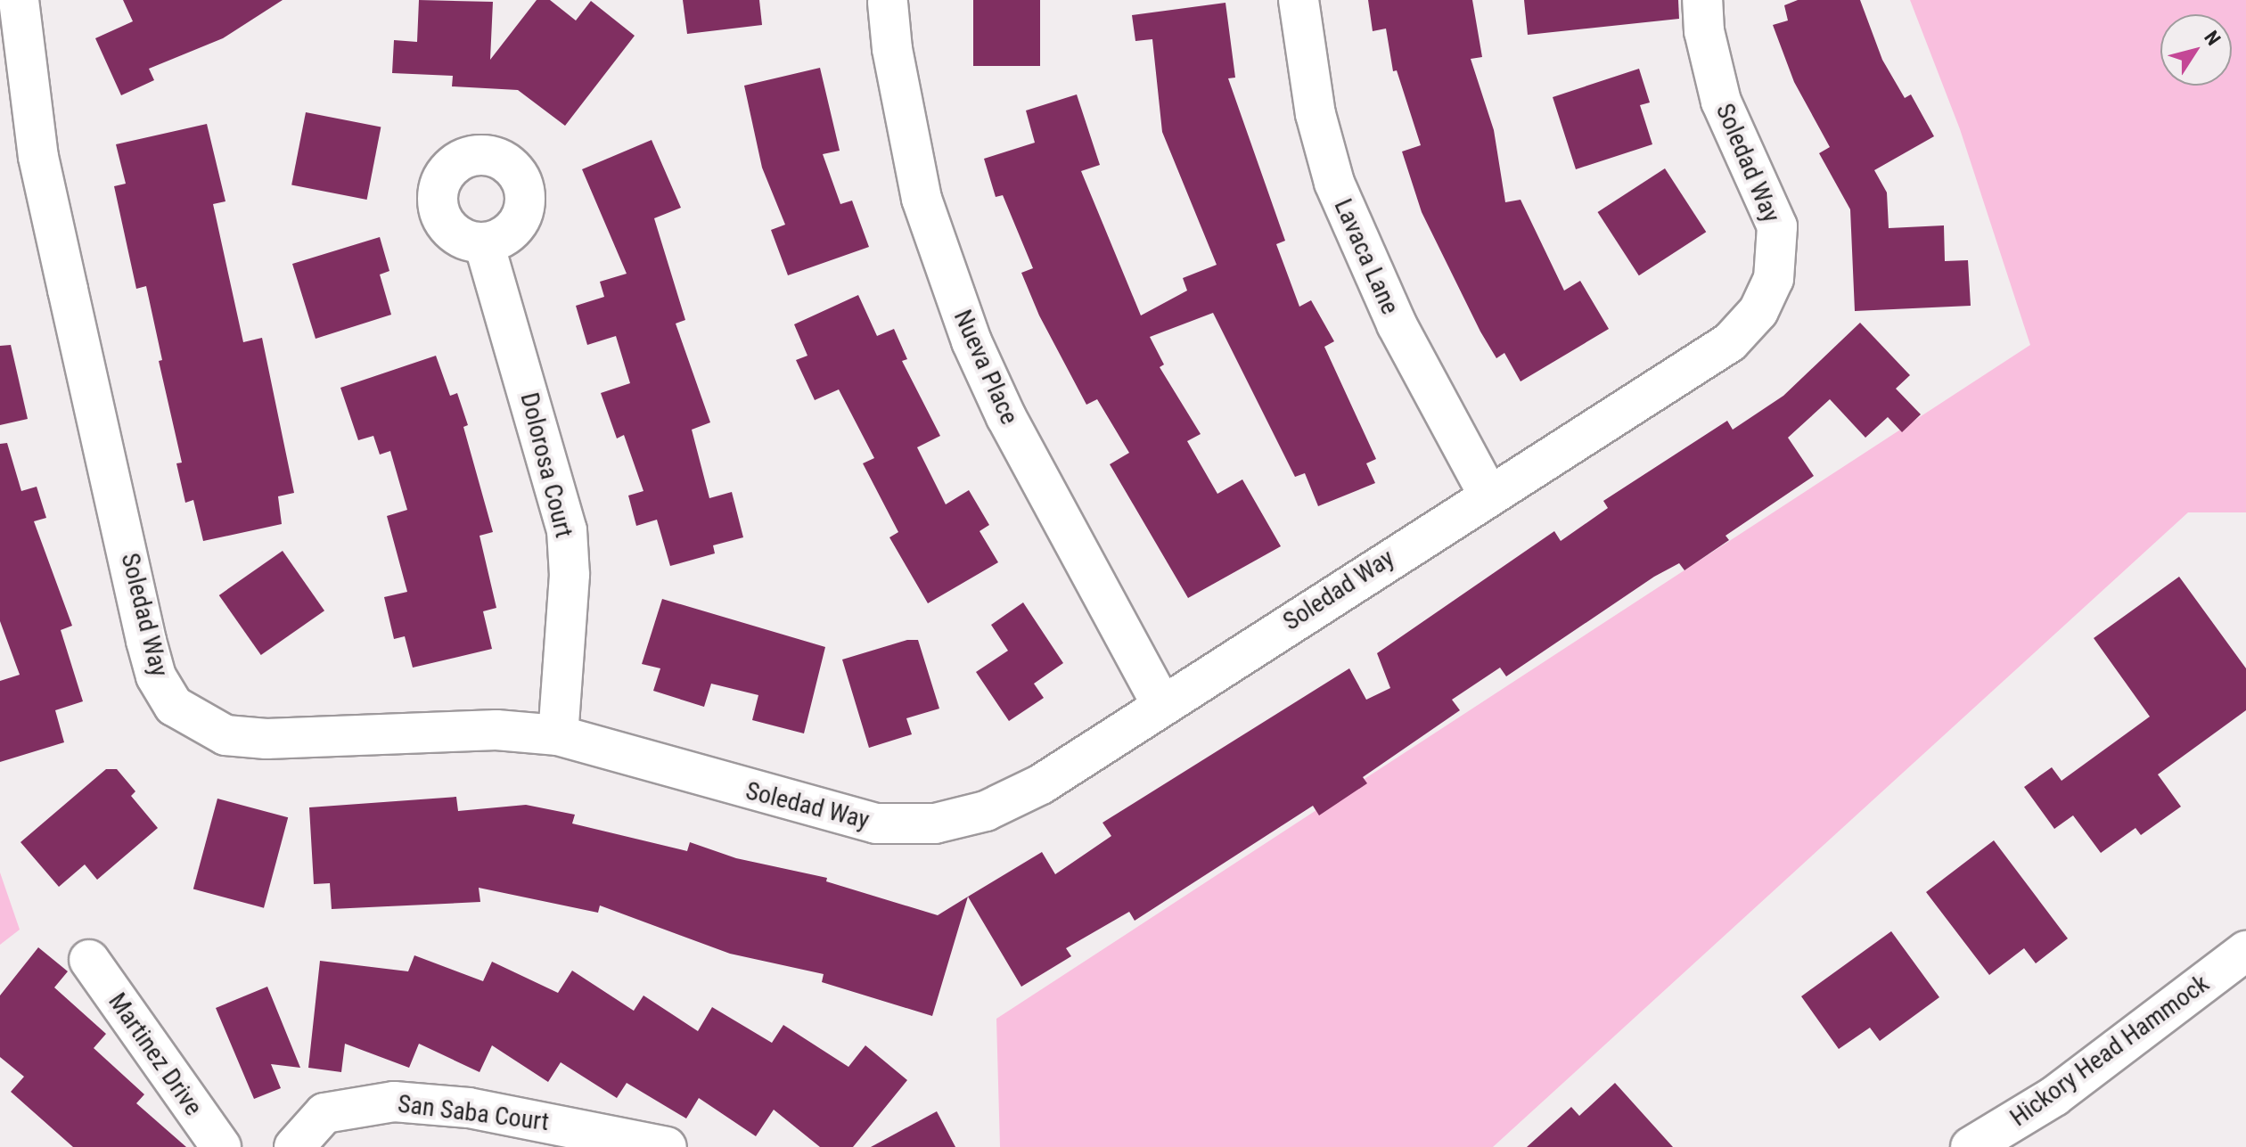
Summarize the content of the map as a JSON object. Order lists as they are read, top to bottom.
{
  "streets": {
    "street": [
      "Soledad Way",
      "Lavaca Lane",
      "Nueva Place",
      "Dolorosa Court",
      "Hickory Head Hammock",
      "Martinez Drive",
      "San Saba Court"
    ]
  },
  "crossings": [
    ["Soledad Way", "Lavaca Lane"],
    ["Soledad Way", "Nueva Place"],
    ["Soledad Way", "Dolorosa Court"]
  ],
  "north": "top right"
}
